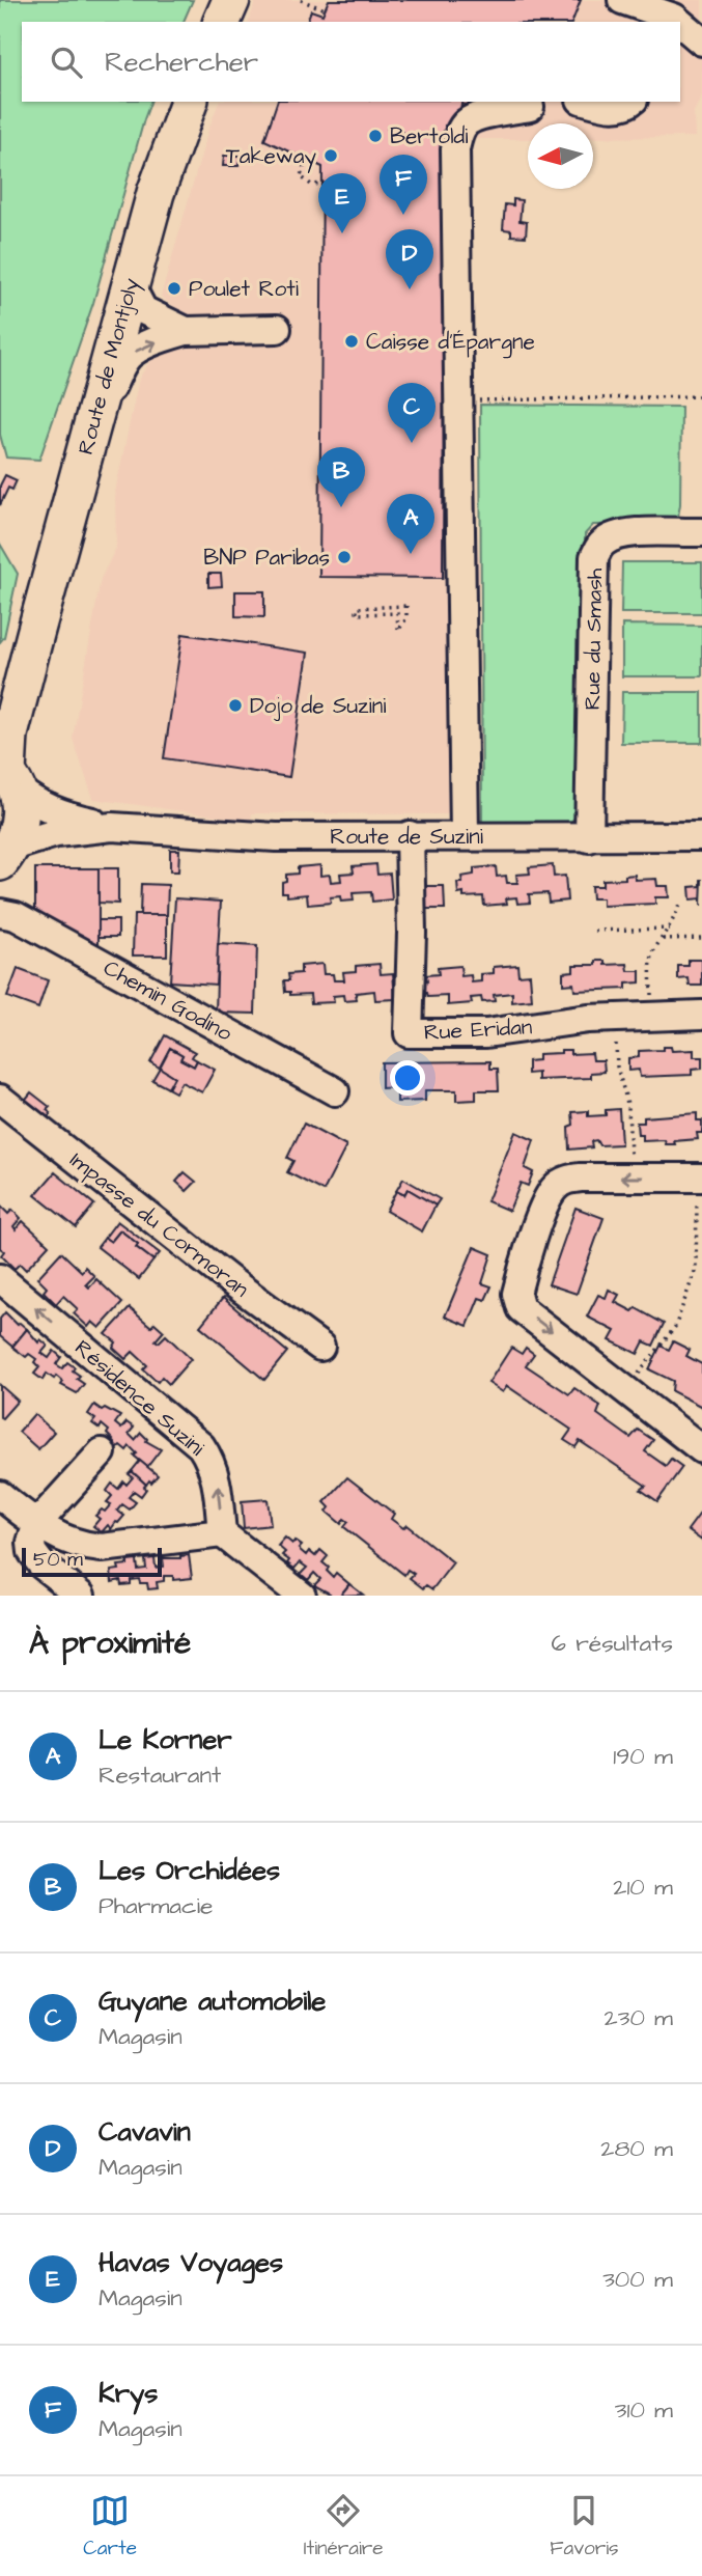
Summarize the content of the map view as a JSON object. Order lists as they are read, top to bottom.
{
  "streets": {
    "main road": ["Route de Montjoly"],
    "street": [
      "Rue du Smash",
      "Route de Suzini",
      "Chemin Godino",
      "Rue Eridan",
      "Impasse du Cormoran",
      "Résidence Suzini"
    ]
  },
  "crossings": [
    ["Route de Montjoly", "Route de Suzini"],
    ["Rue du Smash", "Route de Suzini"],
    ["Route de Suzini", "Rue Eridan"]
  ],
  "one_way": ["Résidence Suzini"],
  "places": [
    "Bertoldi",
    "Takeway",
    "Poulet Roti",
    "Caisse d’Épargne",
    "BNP Paribas",
    "Dojo de Suzini"
  ],
  "scale_bar": "50 m",
  "north": "left",
  "page": {
    "search": "Rechercher",
    "pins": [
      "F",
      "E",
      "D",
      "C",
      "B",
      "A"
    ],
    "scale": "50 m",
    "heading": ["À proximité", "6 résultats"],
    "list": [
      {
        "mark": "A",
        "name": "Le Korner",
        "note": "Restaurant",
        "value": "190 m"
      },
      {
        "mark": "B",
        "name": "Les Orchidées",
        "note": "Pharmacie",
        "value": "210 m"
      },
      {
        "mark": "C",
        "name": "Guyane automobile",
        "note": "Magasin",
        "value": "230 m"
      },
      {
        "mark": "D",
        "name": "Cavavin",
        "note": "Magasin",
        "value": "280 m"
      },
      {
        "mark": "E",
        "name": "Havas Voyages",
        "note": "Magasin",
        "value": "300 m"
      },
      {
        "mark": "F",
        "name": "Krys",
        "note": "Magasin",
        "value": "310 m"
      }
    ],
    "nav": ["Carte", "Itinéraire", "Favoris"]
  }
}
